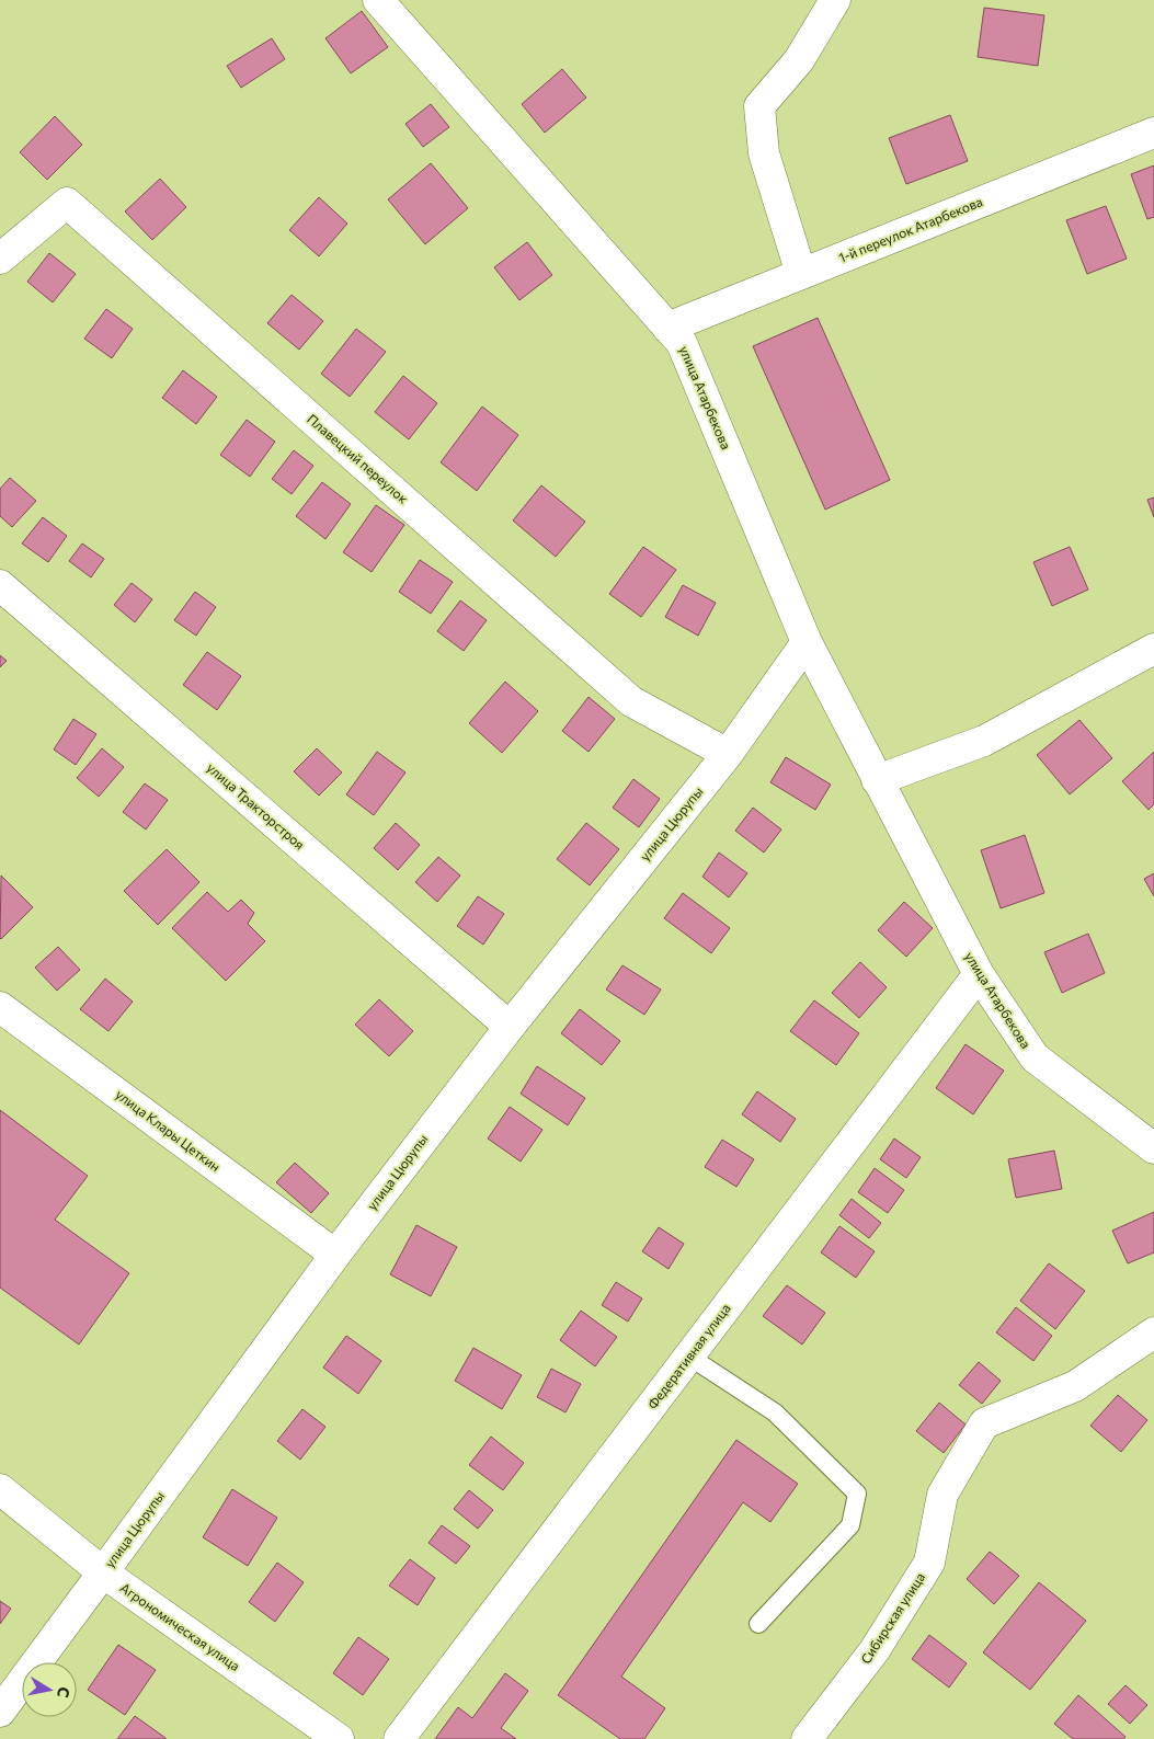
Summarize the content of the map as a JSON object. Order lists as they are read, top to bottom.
{
  "streets": {
    "street": [
      "1-й переулок Атарбекова",
      "улица Атарбекова",
      "Плавецкий переулок",
      "улица Тракторстроя",
      "улица Цюрупы",
      "улица Клары Цеткин",
      "Федеративная улица",
      "Сибирская улица",
      "Агрономическая улица"
    ]
  },
  "crossings": [
    ["1-й переулок Атарбекова", "улица Атарбекова"],
    ["улица Атарбекова", "улица Цюрупы"],
    ["улица Атарбекова", "Федеративная улица"],
    ["Плавецкий переулок", "улица Цюрупы"],
    ["улица Тракторстроя", "улица Цюрупы"],
    ["улица Цюрупы", "улица Клары Цеткин"],
    ["улица Цюрупы", "Агрономическая улица"]
  ],
  "north": "right"
}
